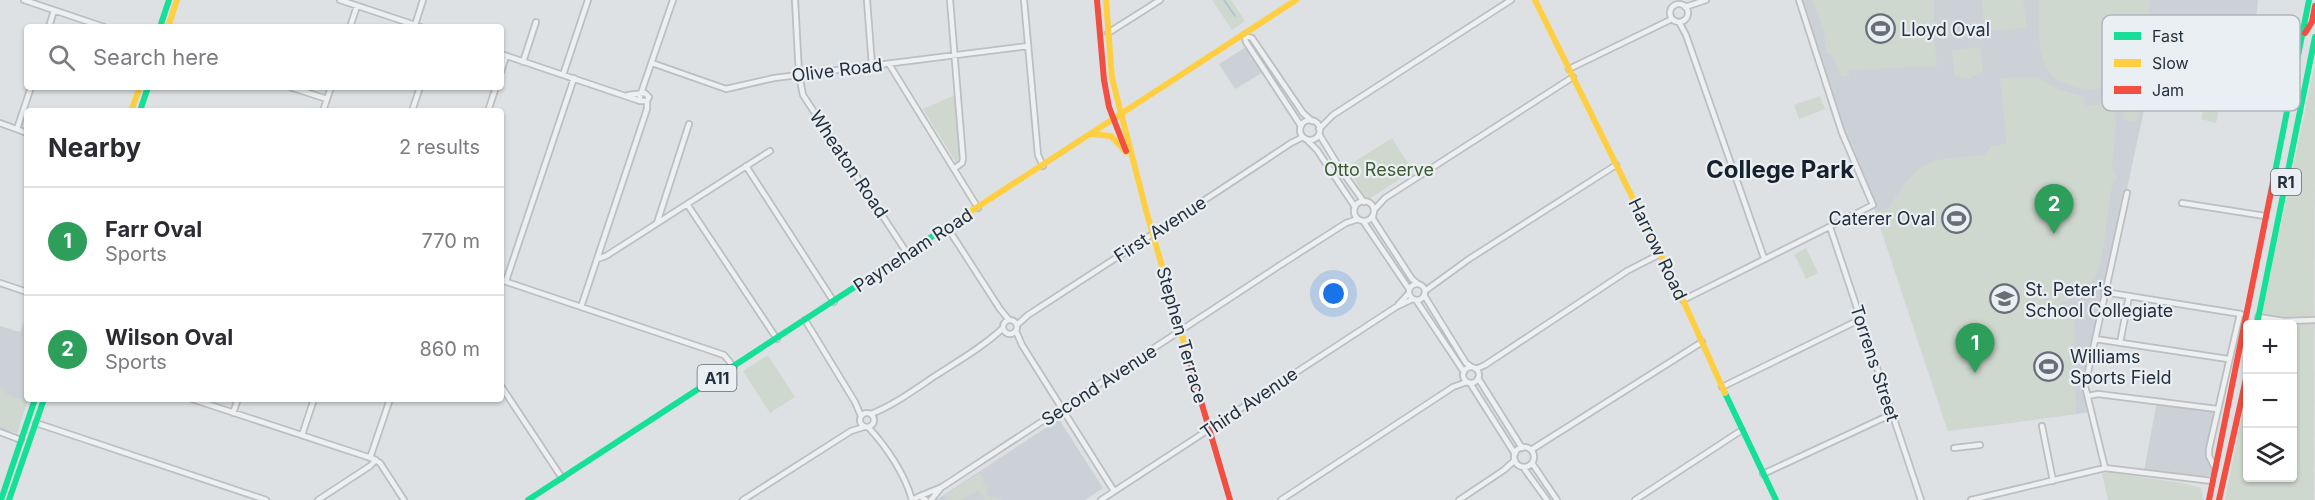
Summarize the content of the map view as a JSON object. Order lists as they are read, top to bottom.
{
  "streets": {
    "main road": [
      "R1",
      "Harrow Road",
      "Payneham Road",
      "Stephen Terrace",
      "A11"
    ],
    "street": [
      "Olive Road",
      "Wheaton Road",
      "First Avenue",
      "Torrens Street",
      "Second Avenue",
      "Third Avenue"
    ]
  },
  "crossings": [
    ["Olive Road", "Wheaton Road"],
    ["Wheaton Road", "Payneham Road"],
    ["First Avenue", "Stephen Terrace"],
    ["Payneham Road", "Stephen Terrace"],
    ["Stephen Terrace", "Second Avenue"],
    ["Stephen Terrace", "Third Avenue"]
  ],
  "districts": ["College Park"],
  "parks": ["Otto Reserve"],
  "places": {
    "sports": ["Lloyd Oval", "Caterer Oval", "Williams Sports Field"],
    "school or university": ["St. Peter's School Collegiate"]
  },
  "legend": ["Fast", "Slow", "Jam"],
  "page": {
    "search": "Search here",
    "heading": ["Nearby", "2 results"],
    "pins": ["2", "1"],
    "list": [
      {
        "mark": "1",
        "name": "Farr Oval",
        "note": "Sports",
        "value": "770 m"
      },
      {
        "mark": "2",
        "name": "Wilson Oval",
        "note": "Sports",
        "value": "860 m"
      }
    ],
    "map_buttons": ["+", "−"]
  }
}
